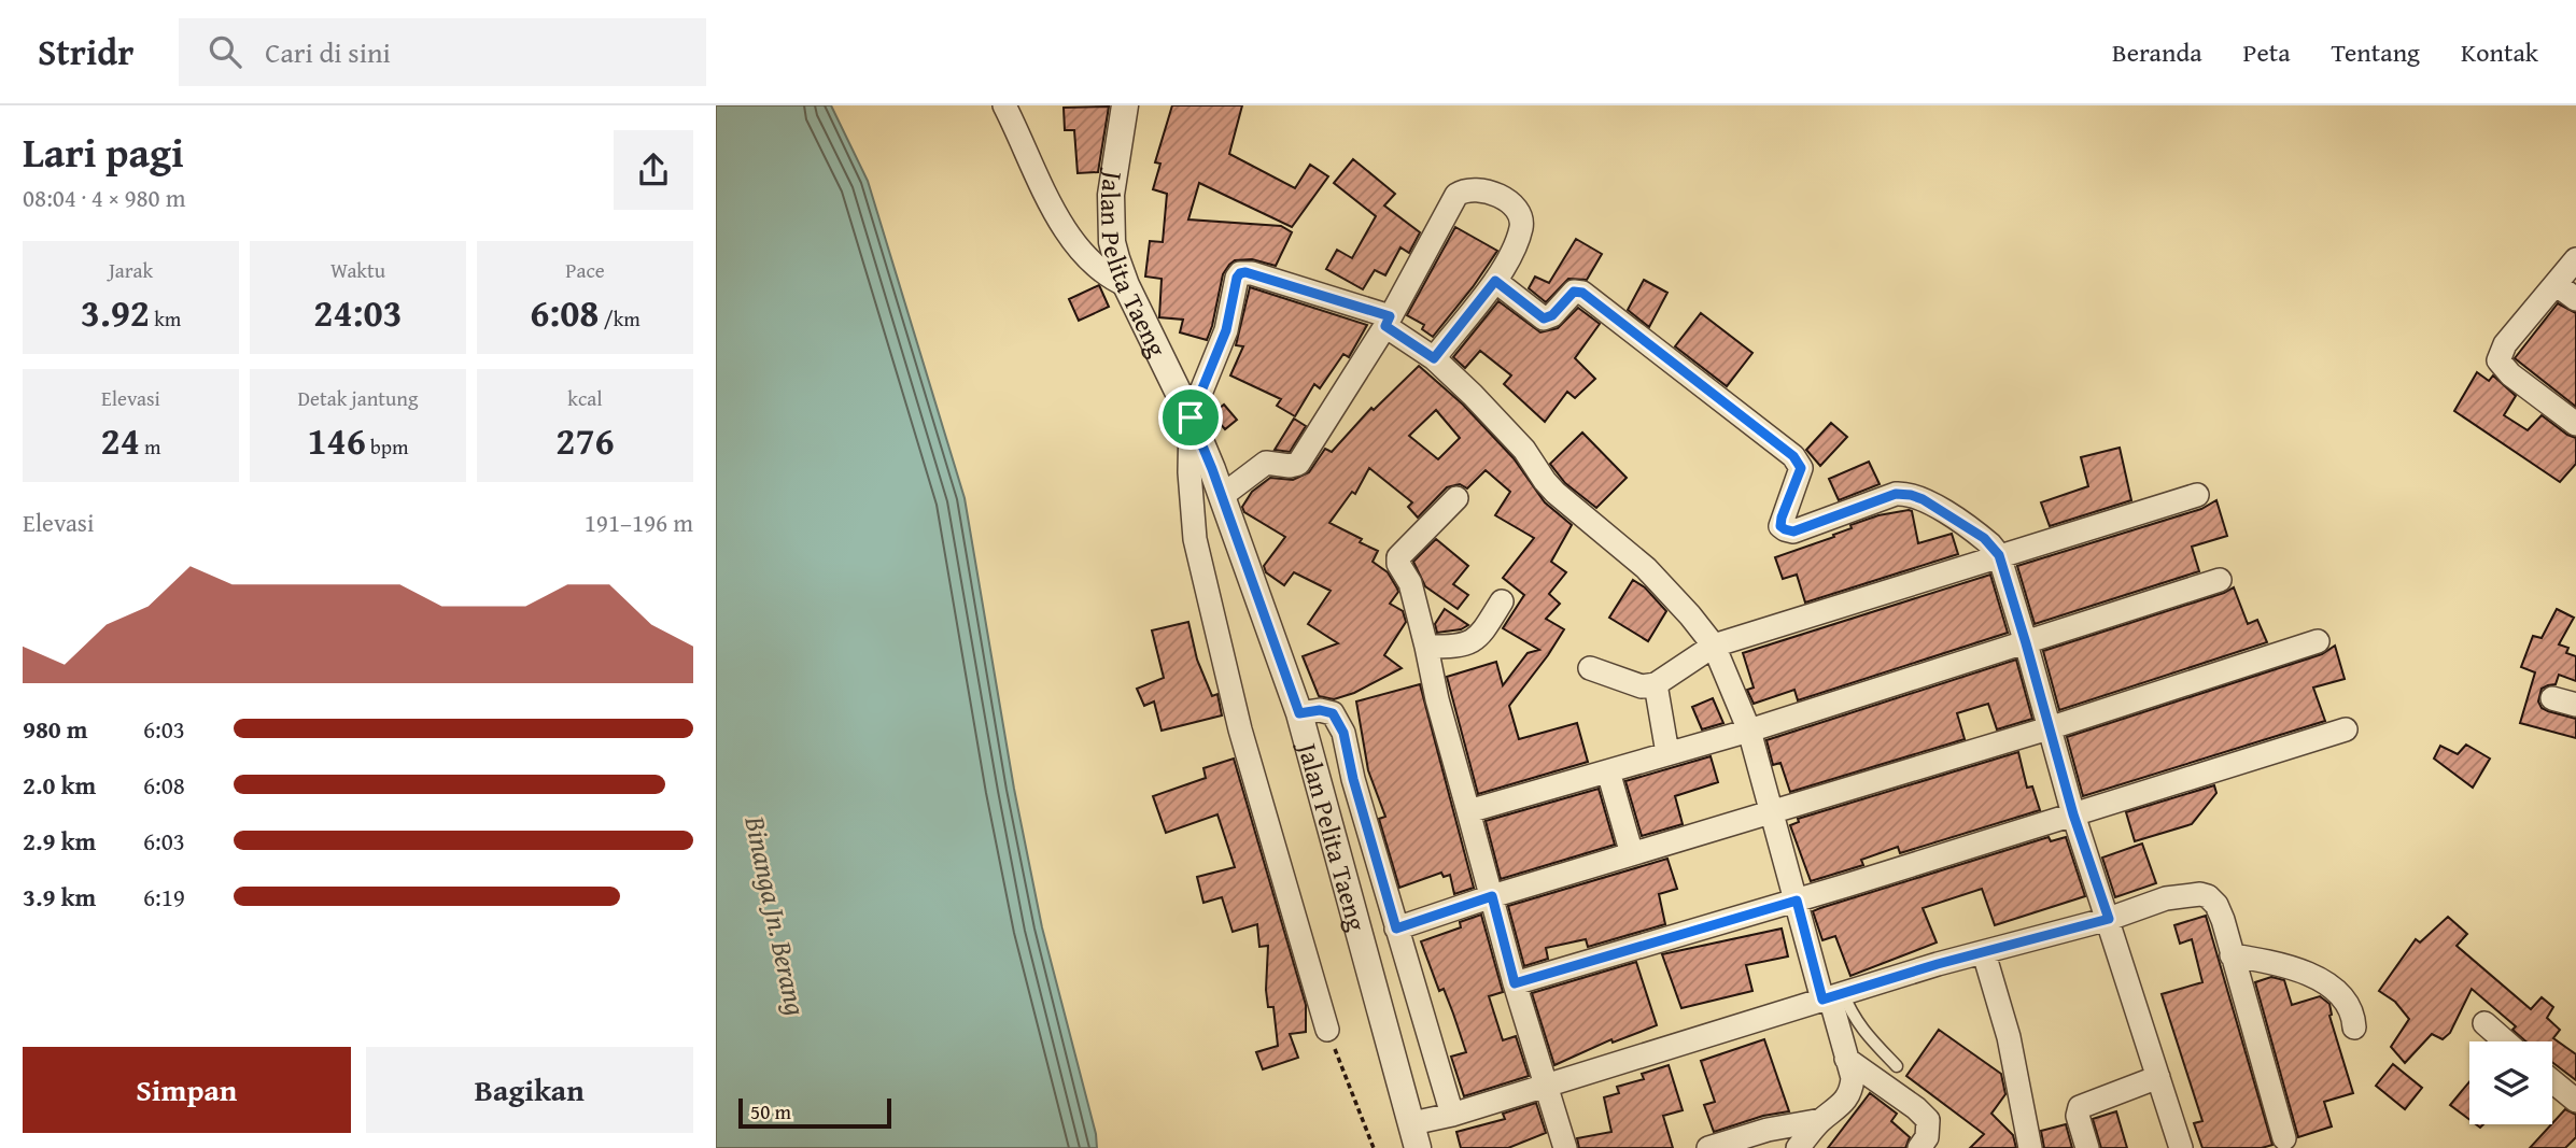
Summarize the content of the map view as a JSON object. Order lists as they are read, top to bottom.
{
  "streets": {
    "street": ["Jalan Pelita Taeng"]
  },
  "water": ["Binanga Jn. Berang"],
  "scale_bar": "50 m",
  "page": {
    "header": "Stridr",
    "search": "Cari di sini",
    "nav": [
      "Beranda",
      "Peta",
      "Tentang",
      "Kontak"
    ],
    "heading": ["Lari pagi", "08:04 · 4 × 980 m"],
    "stats": [
      ["Jarak", "3.92 km"],
      ["Waktu", "24:03"],
      ["Pace", "6:08 /km"],
      ["Elevasi", "24 m"],
      ["Detak jantung", "146 bpm"],
      ["kcal", "276"]
    ],
    "chart": ["Elevasi", "191–196 m"],
    "list": [
      {
        "name": "980 m",
        "note": "6:03"
      },
      {
        "name": "2.0 km",
        "note": "6:08"
      },
      {
        "name": "2.9 km",
        "note": "6:03"
      },
      {
        "name": "3.9 km",
        "note": "6:19"
      }
    ],
    "buttons": ["Simpan", "Bagikan"],
    "scale": "50 m"
  }
}
